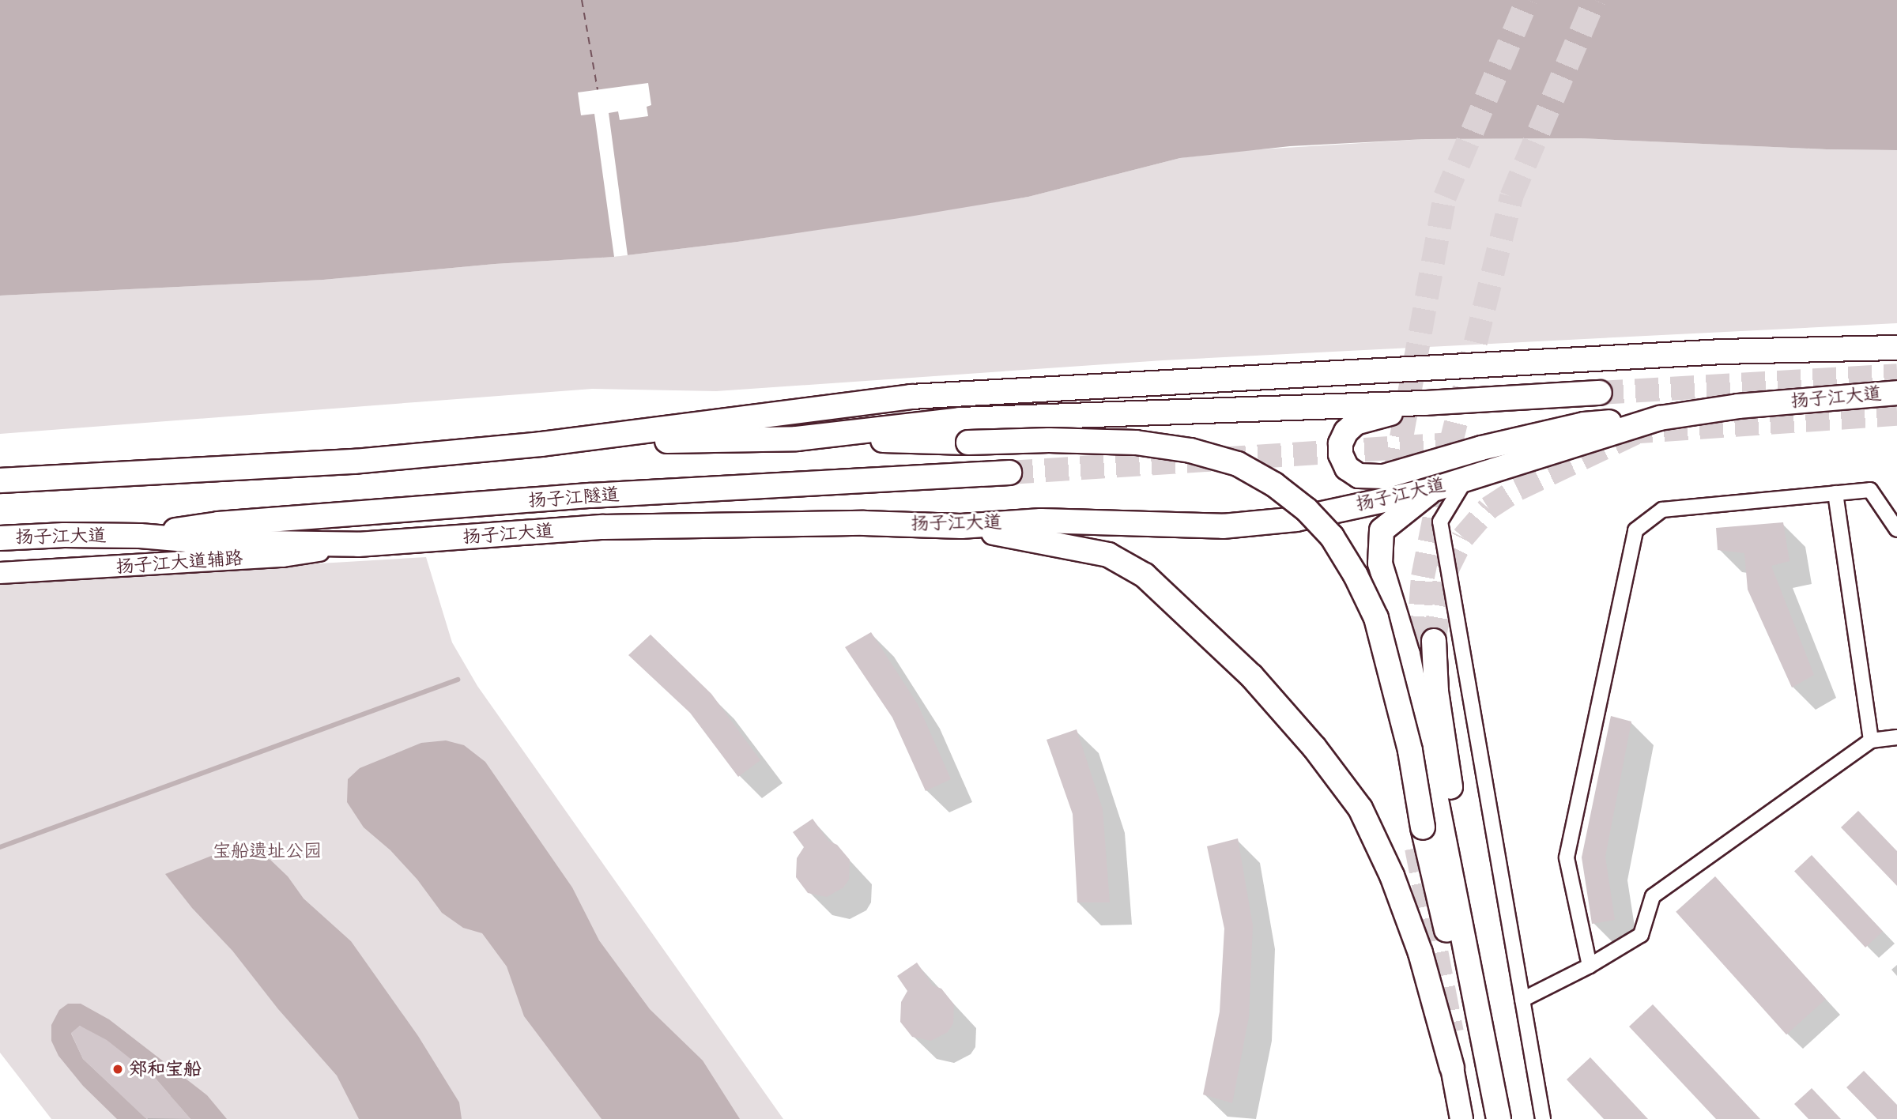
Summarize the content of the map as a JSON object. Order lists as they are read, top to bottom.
{
  "streets": {
    "highway": ["扬子江大道", "扬子江隧道"],
    "main road": ["扬子江大道辅路"]
  },
  "crossings": [
    ["扬子江大道", "扬子江隧道"],
    ["扬子江大道", "扬子江大道辅路"]
  ],
  "parks": ["宝船遗址公园"],
  "places": ["郑和宝船"]
}
